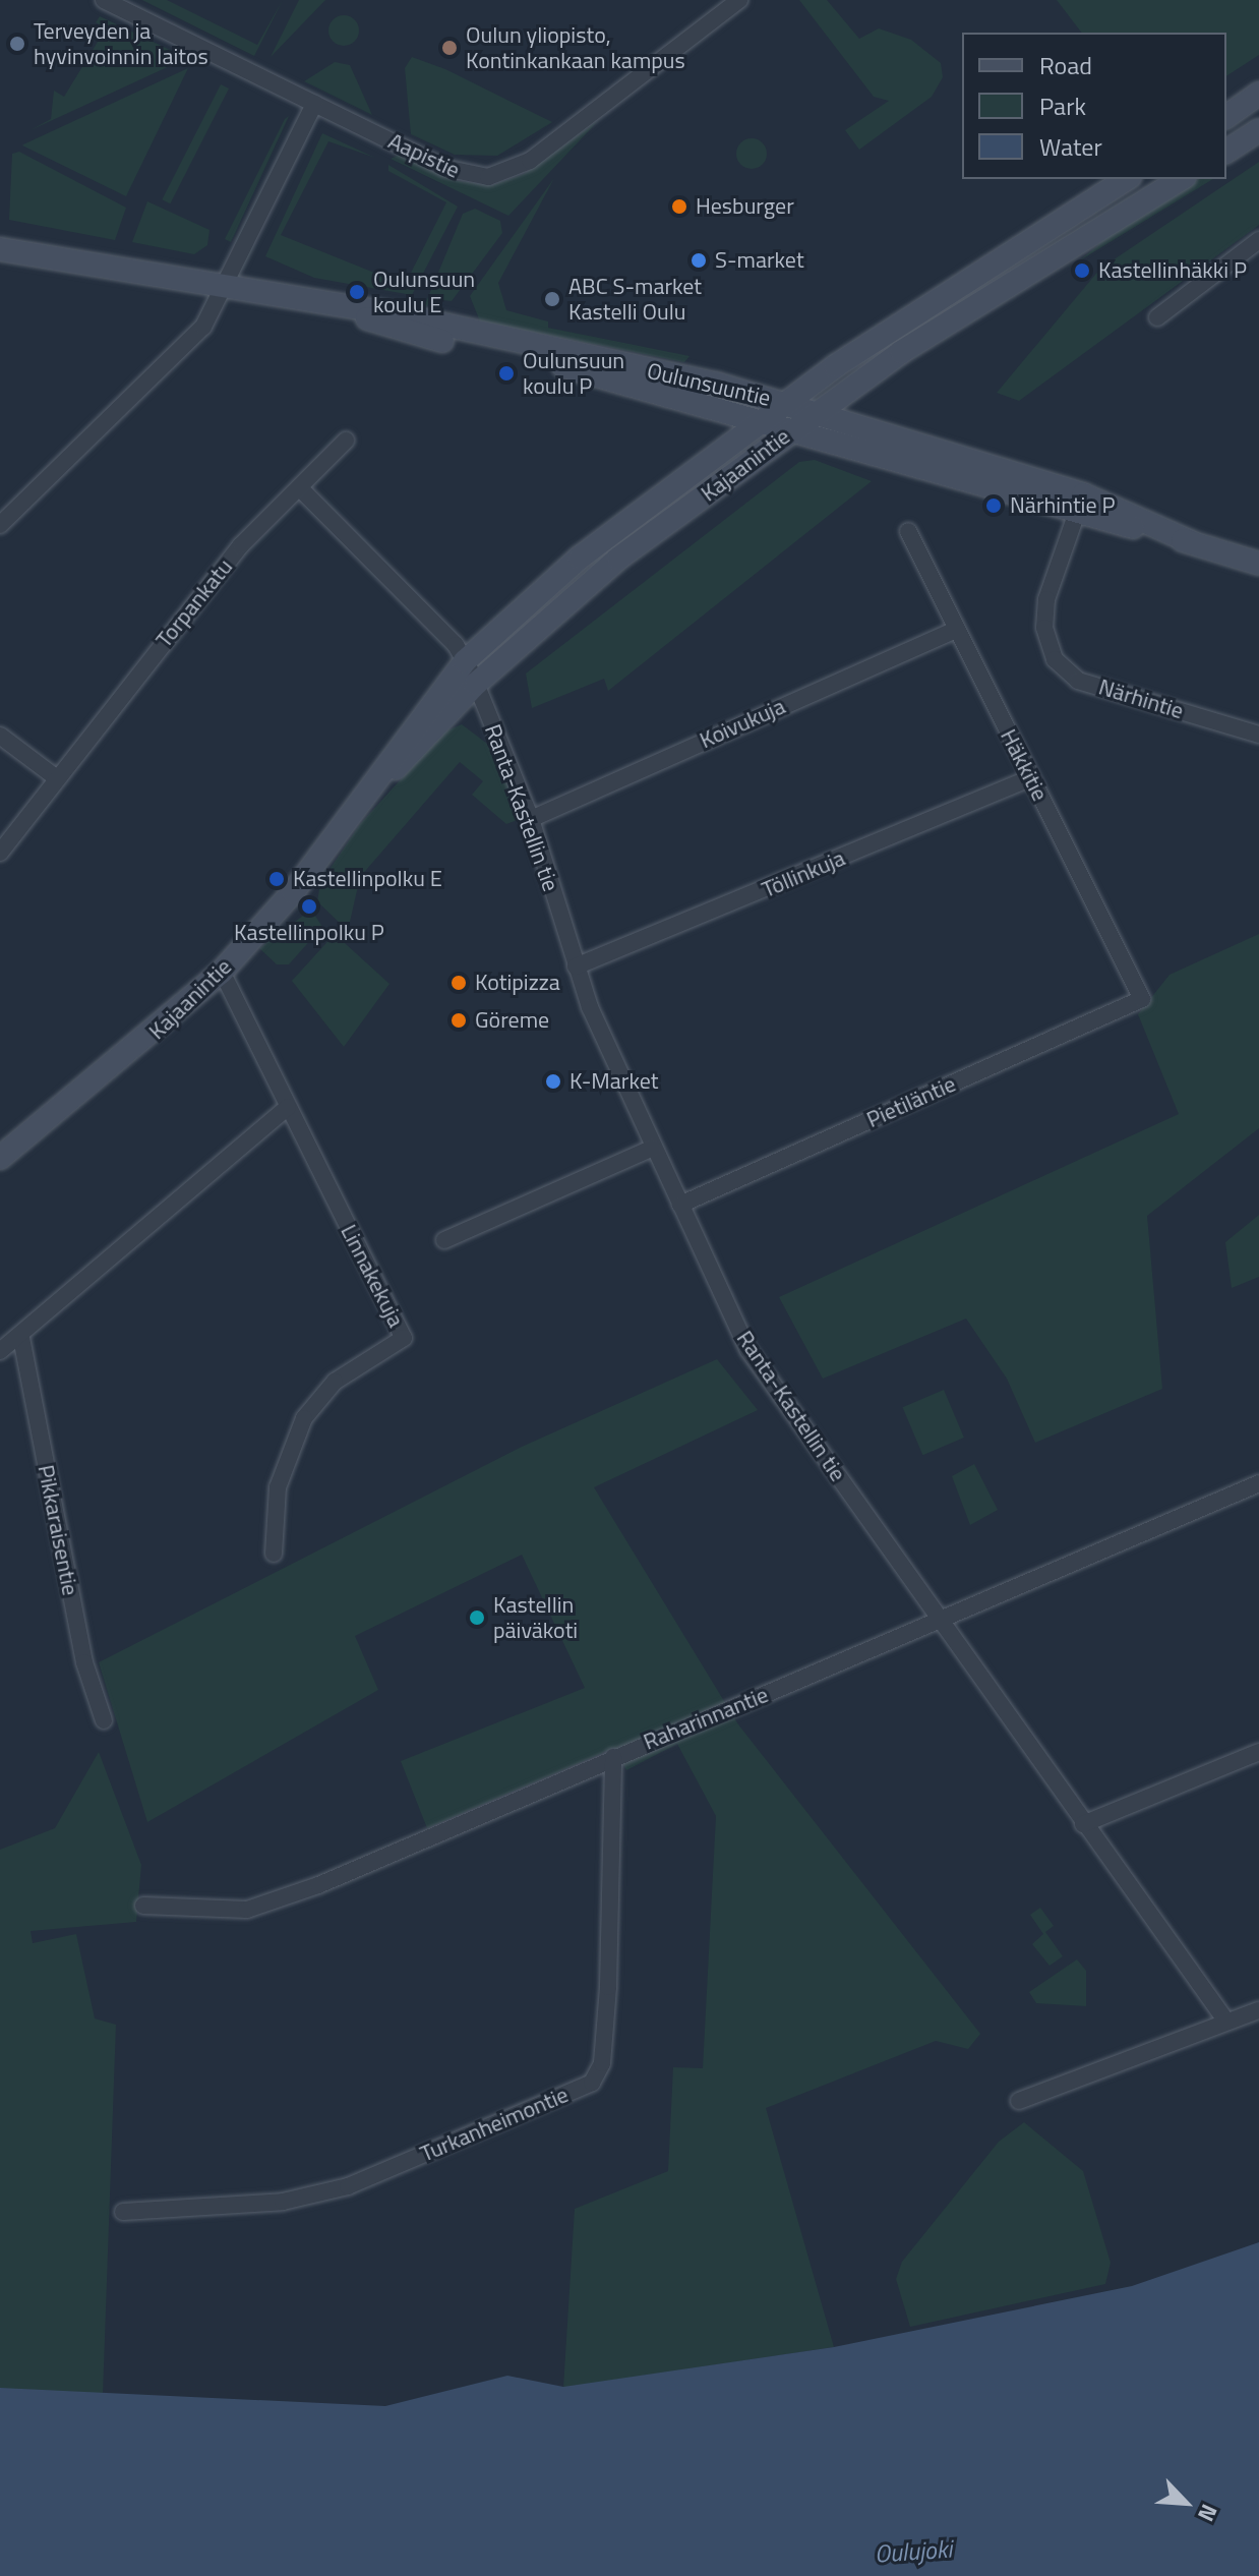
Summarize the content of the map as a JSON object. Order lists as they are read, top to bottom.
{
  "streets": {
    "main road": ["Oulunsuuntie", "Kajaanintie"],
    "street": [
      "Aapistie",
      "Torpankatu",
      "Närhintie",
      "Koivukuja",
      "Häkkitie",
      "Ranta-Kastellin tie",
      "Töllinkuja",
      "Pietiläntie",
      "Linnakekuja",
      "Pikkaraisentie",
      "Raharinnantie",
      "Turkanheimontie"
    ]
  },
  "crossings": [
    ["Oulunsuuntie", "Kajaanintie"],
    ["Oulunsuuntie", "Närhintie"],
    ["Kajaanintie", "Ranta-Kastellin tie"],
    ["Kajaanintie", "Linnakekuja"],
    ["Koivukuja", "Häkkitie"],
    ["Koivukuja", "Ranta-Kastellin tie"],
    ["Häkkitie", "Töllinkuja"],
    ["Häkkitie", "Pietiläntie"],
    ["Ranta-Kastellin tie", "Töllinkuja"],
    ["Ranta-Kastellin tie", "Pietiläntie"],
    ["Ranta-Kastellin tie", "Raharinnantie"],
    ["Raharinnantie", "Turkanheimontie"]
  ],
  "water": ["Oulujoki"],
  "places": [
    "Terveyden ja hyvinvoinnin laitos",
    "Oulun yliopisto, Kontinkankaan kampus",
    "Hesburger",
    "S-market",
    "Kastellinhäkki P",
    "Oulunsuun koulu E",
    "ABC S-market Kastelli Oulu",
    "Oulunsuun koulu P",
    "Närhintie P",
    "Kastellinpolku E",
    "Kastellinpolku P",
    "Kotipizza",
    "Göreme",
    "K-Market",
    "Kastellin päiväkoti"
  ],
  "legend": ["Road", "Park", "Water"],
  "north": "bottom right"
}
